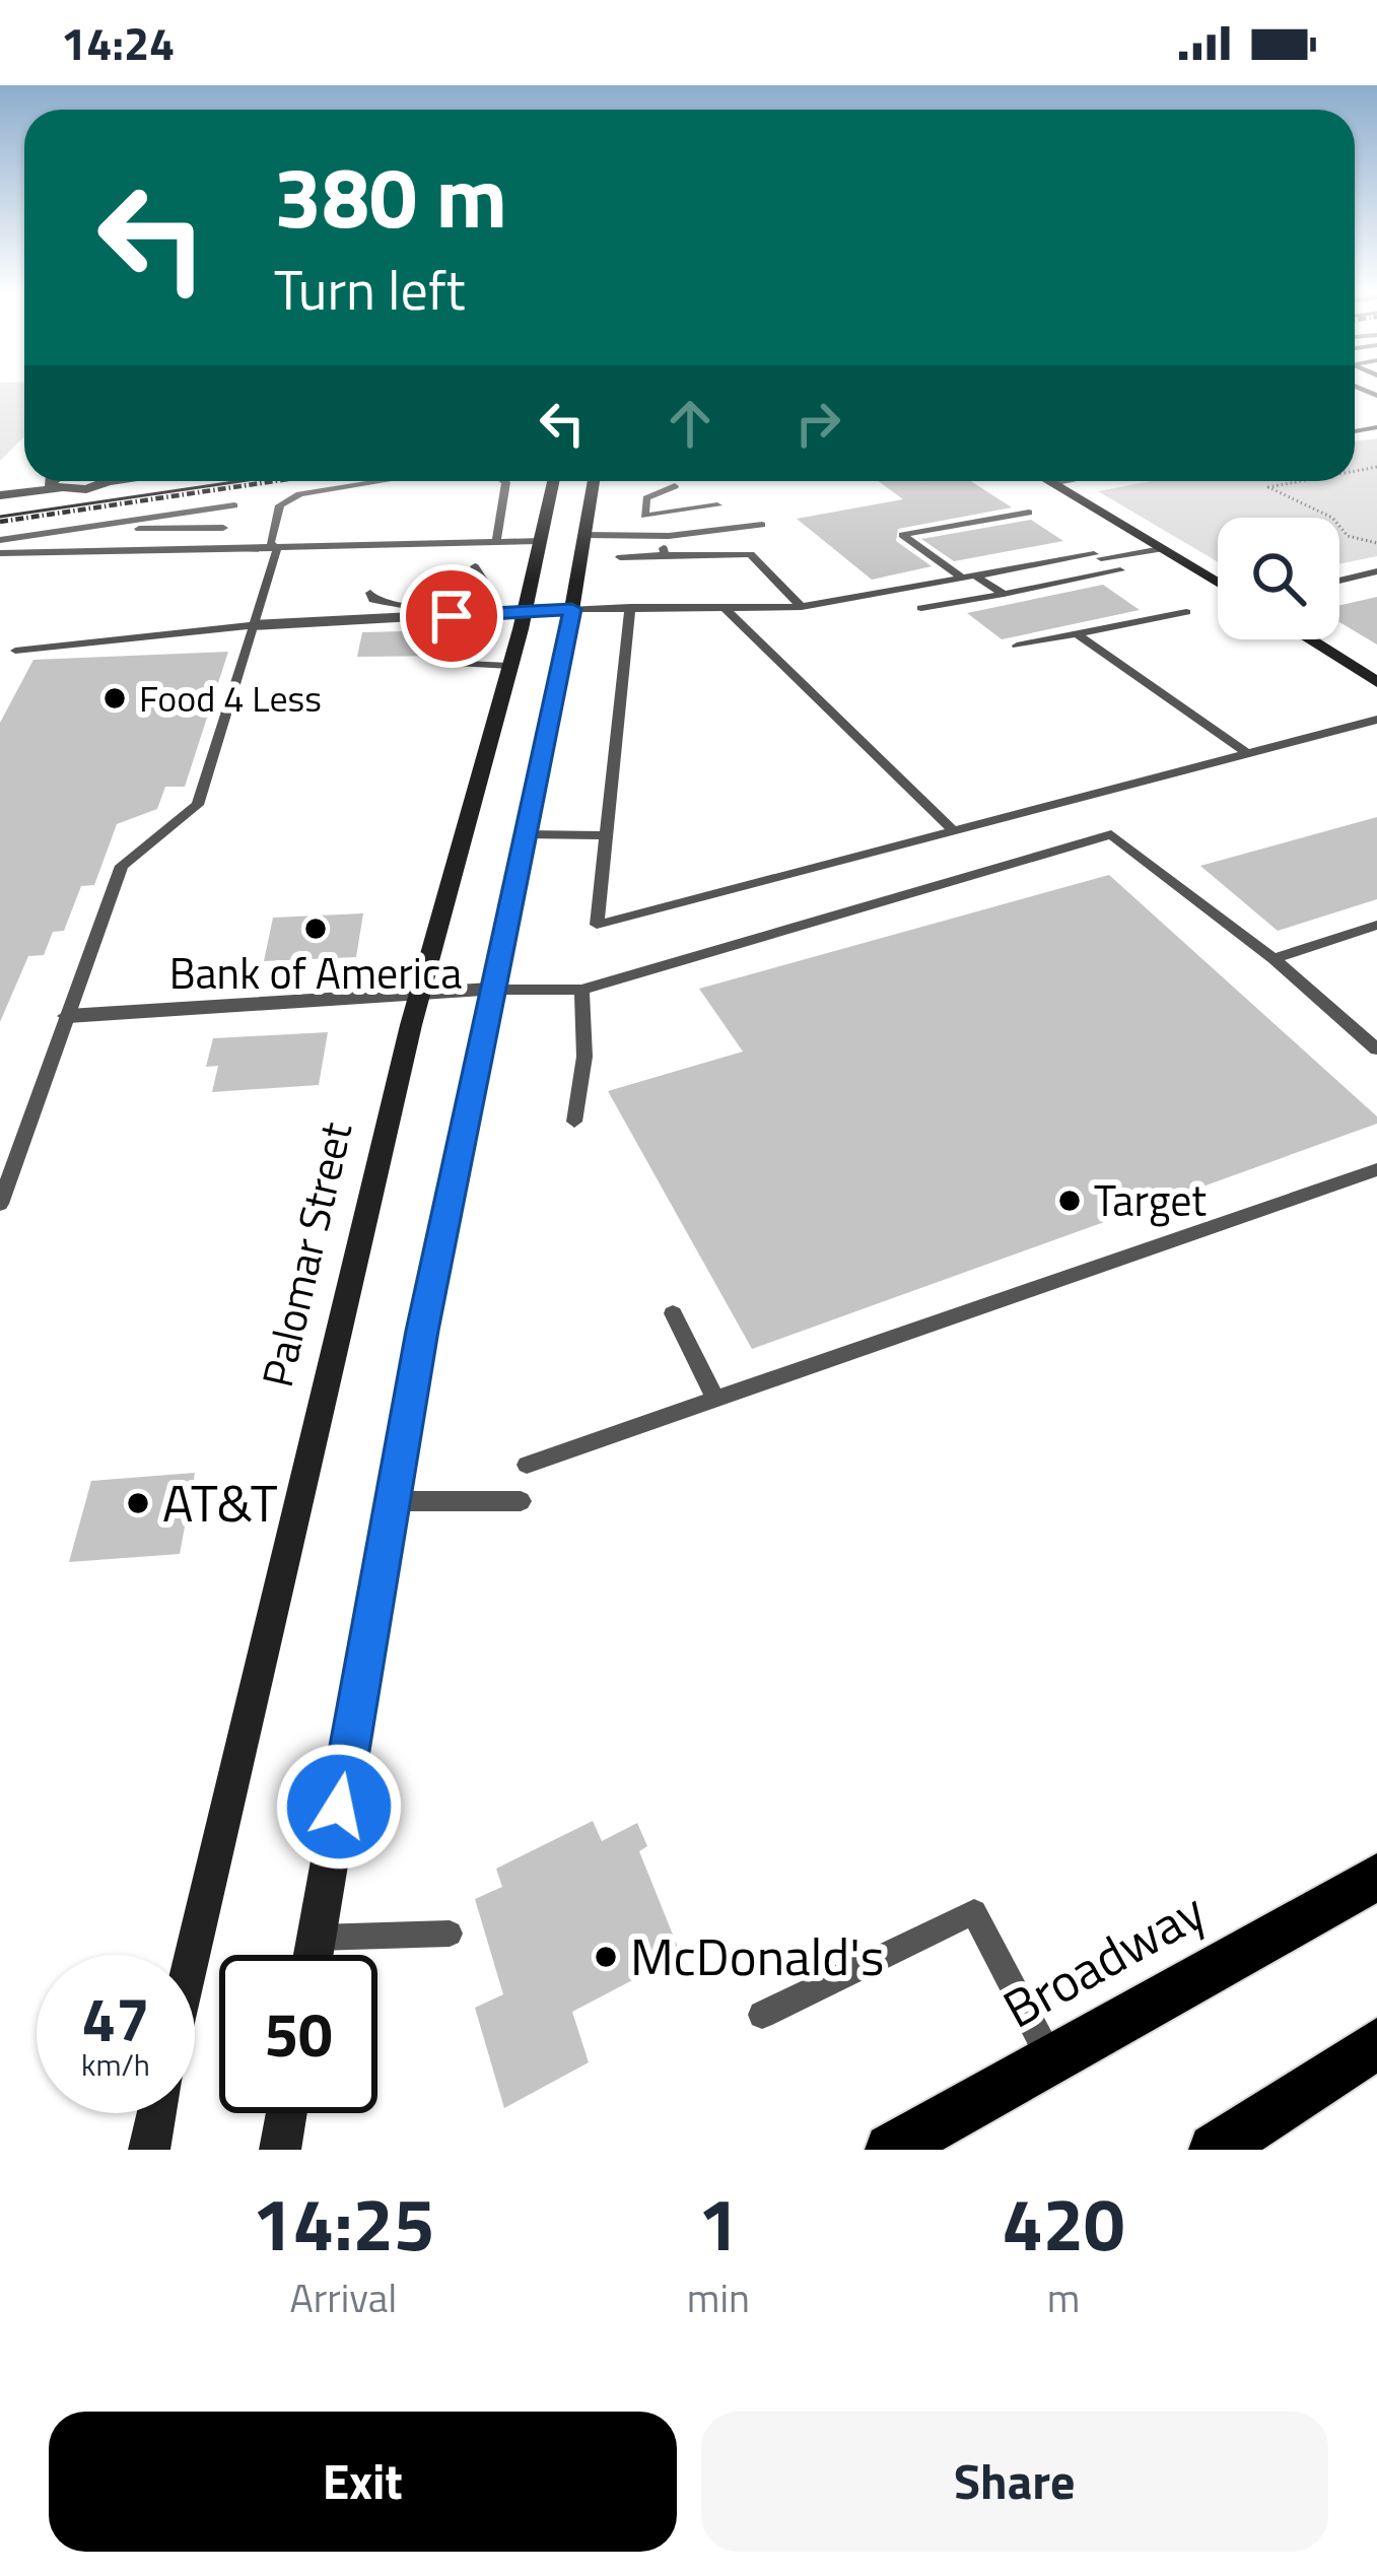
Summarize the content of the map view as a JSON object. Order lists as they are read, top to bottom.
{
  "streets": {
    "main road": ["Palomar Street", "Broadway"]
  },
  "places": [
    "Food 4 Less",
    "Bank of America",
    "Target",
    "AT&T",
    "McDonald's"
  ],
  "page": {
    "status": "14:24",
    "turn": ["380 m", "Turn left"],
    "speed": "47 km/h",
    "limit": "50",
    "eta": [
      "14:25",
      "Arrival",
      "1",
      "min",
      "420",
      "m"
    ],
    "buttons": ["Exit", "Share"]
  }
}
